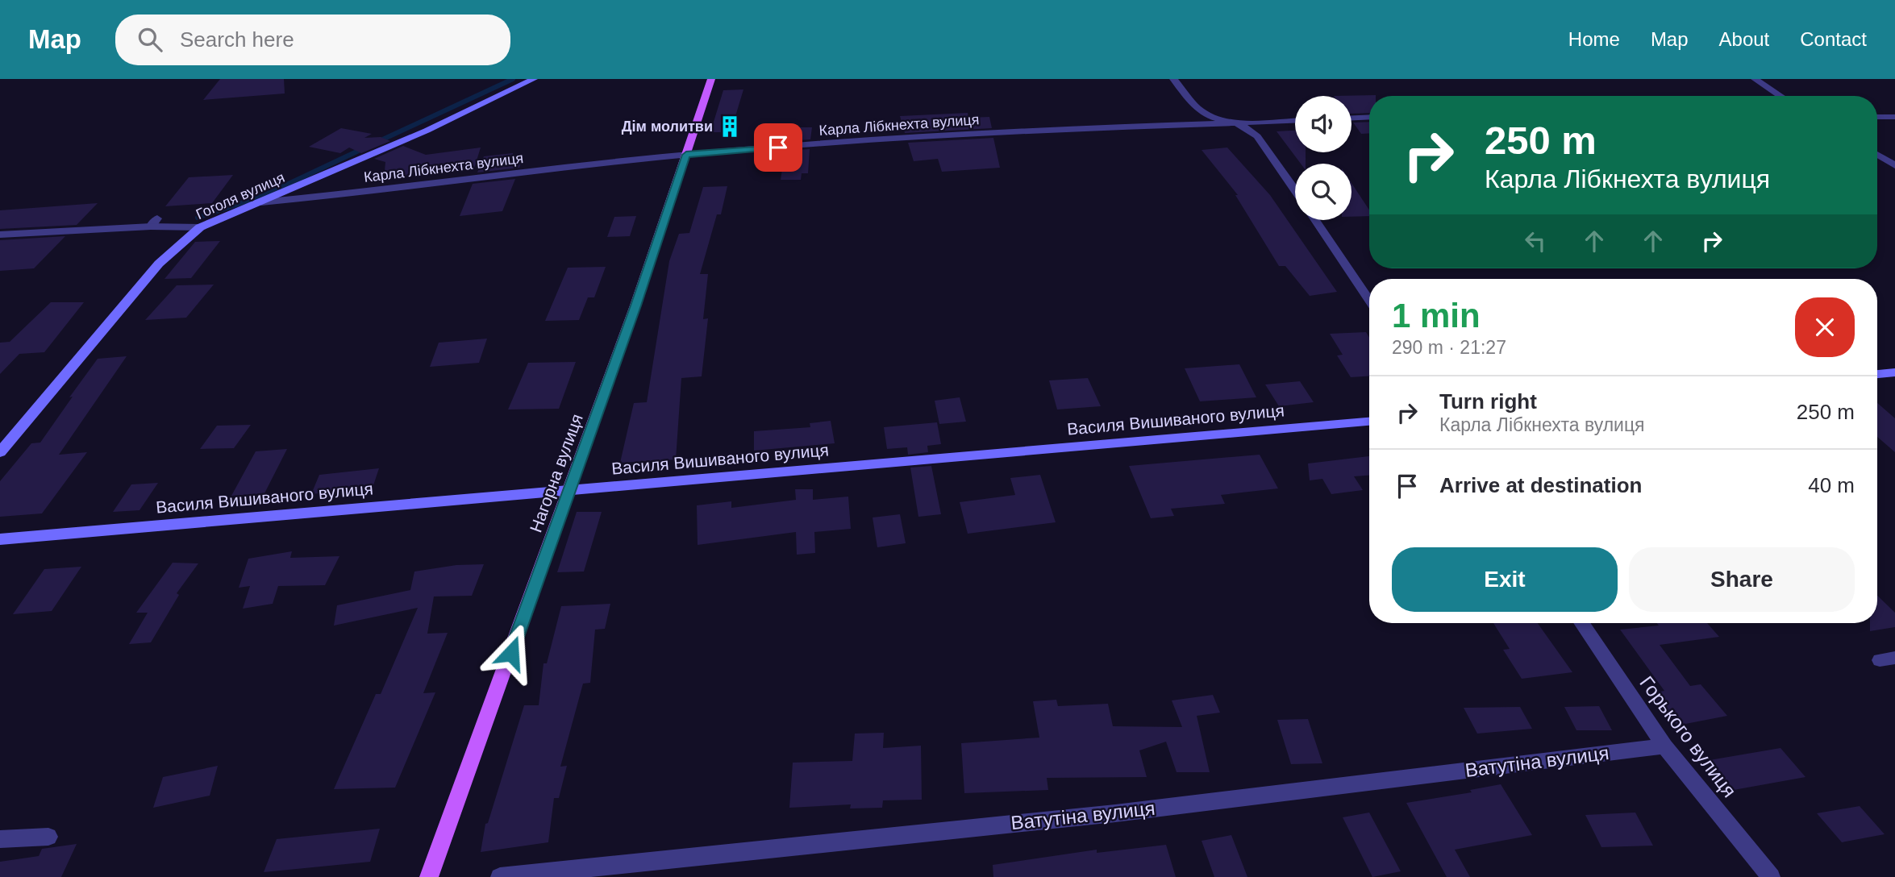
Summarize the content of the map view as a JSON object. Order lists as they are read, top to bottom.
{
  "streets": {
    "main road": ["Нагорна вулиця"],
    "street": [
      "Карла Лібкнехта вулиця",
      "Гоголя вулиця",
      "Василя Вишиваного вулиця",
      "Горького вулиця",
      "Ватутіна вулиця"
    ]
  },
  "crossings": [
    ["Карла Лібкнехта вулиця", "Гоголя вулиця"],
    ["Карла Лібкнехта вулиця", "Нагорна вулиця"],
    ["Василя Вишиваного вулиця", "Нагорна вулиця"],
    ["Горького вулиця", "Ватутіна вулиця"]
  ],
  "places": {
    "building": ["Дім молитви"]
  },
  "page": {
    "header": "Map",
    "search": "Search here",
    "nav": [
      "Home",
      "Map",
      "About",
      "Contact"
    ],
    "turn": ["250 m", "Карла Лібкнехта вулиця"],
    "heading": ["1 min", "290 m · 21:27"],
    "list": [
      {
        "name": "Turn right",
        "note": "Карла Лібкнехта вулиця",
        "value": "250 m"
      },
      {
        "name": "Arrive at destination",
        "value": "40 m"
      }
    ],
    "buttons": ["Exit", "Share"]
  }
}
